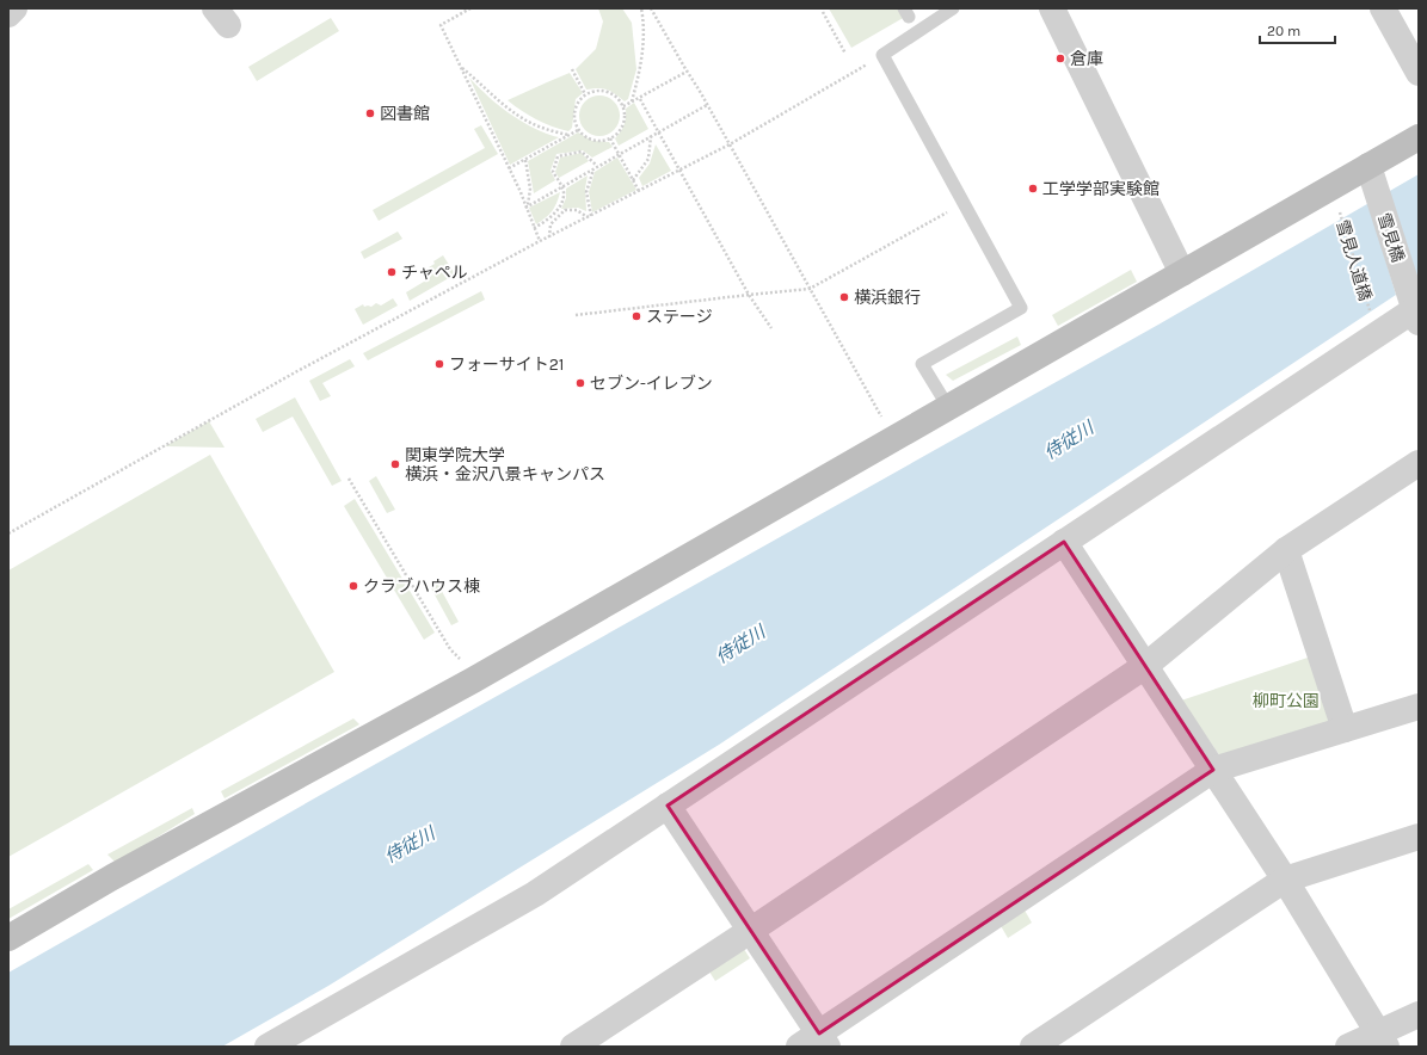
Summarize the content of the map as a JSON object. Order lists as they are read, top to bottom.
{
  "streets": {
    "street": ["雪見橋"],
    "path": ["雪見人道橋"]
  },
  "water": ["侍従川"],
  "parks": ["柳町公園"],
  "places": [
    "倉庫",
    "図書館",
    "工学学部実験館",
    "チャペル",
    "横浜銀行",
    "ステージ",
    "フォーサイト21",
    "セブン-イレブン",
    "関東学院大学 横浜・金沢八景キャンパス",
    "クラブハウス棟"
  ],
  "scale_bar": "20 m"
}
